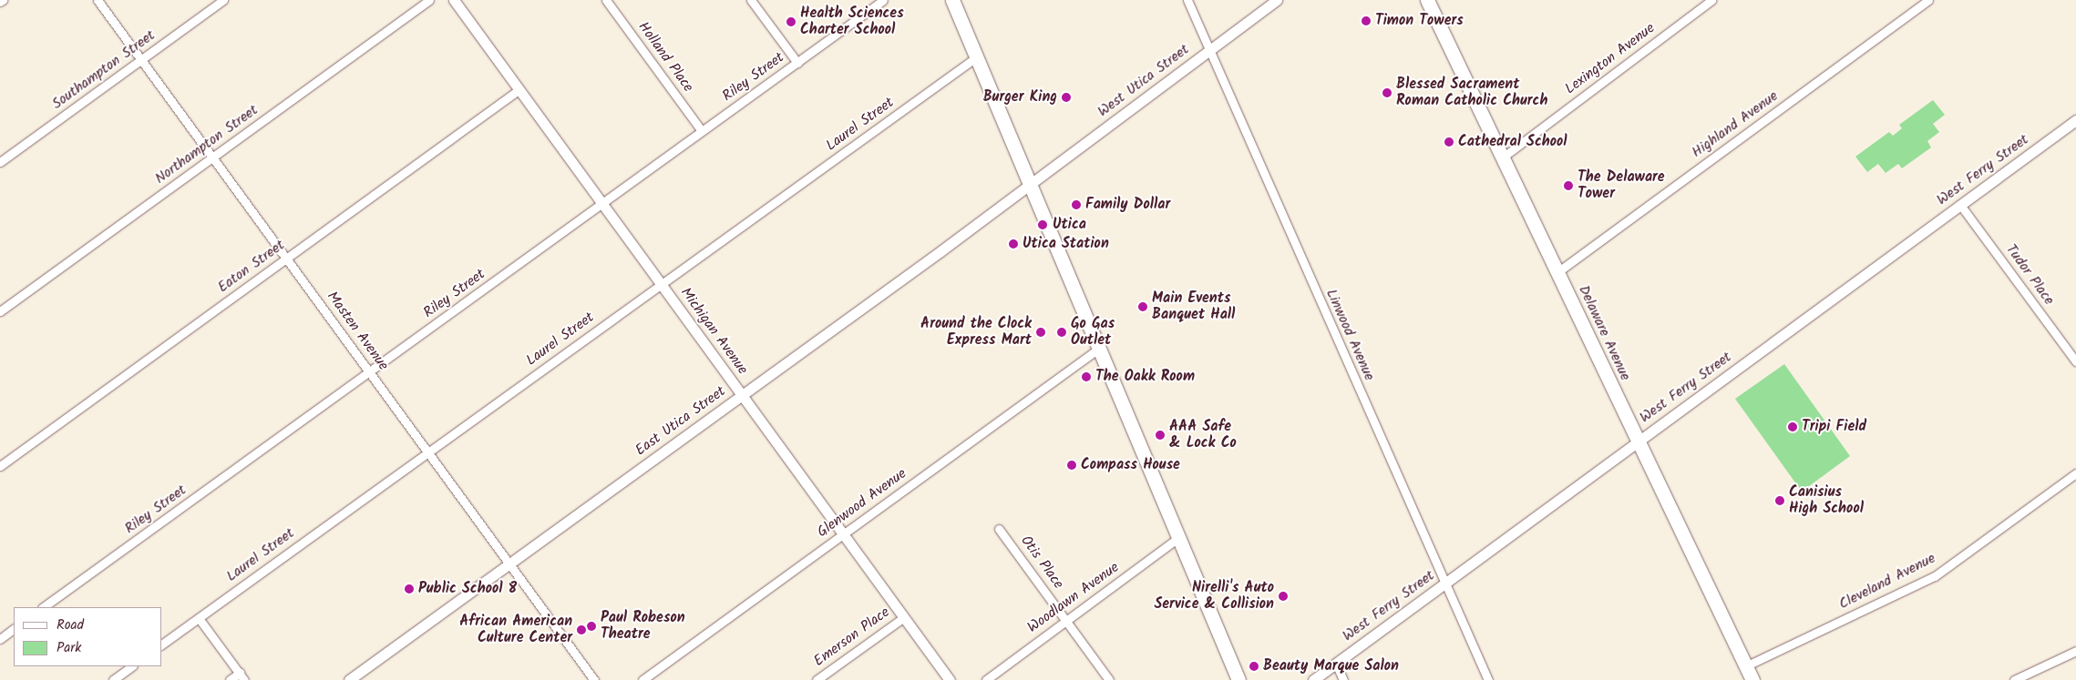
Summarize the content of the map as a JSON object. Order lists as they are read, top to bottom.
{
  "streets": {
    "main road": ["Delaware Avenue"],
    "street": [
      "Holland Place",
      "Lexington Avenue",
      "Southampton Street",
      "Riley Street",
      "West Utica Street",
      "Laurel Street",
      "Highland Avenue",
      "Northampton Street",
      "West Ferry Street",
      "Eaton Street",
      "Tudor Place",
      "Masten Avenue",
      "Michigan Avenue",
      "Linwood Avenue",
      "East Utica Street",
      "Glenwood Avenue",
      "Otis Place",
      "Cleveland Avenue",
      "Woodlawn Avenue",
      "Emerson Place"
    ]
  },
  "crossings": [
    ["Holland Place", "Riley Street"],
    ["Lexington Avenue", "Delaware Avenue"],
    ["Southampton Street", "Masten Avenue"],
    ["Riley Street", "Masten Avenue"],
    ["Riley Street", "Michigan Avenue"],
    ["West Utica Street", "Linwood Avenue"],
    ["West Utica Street", "East Utica Street"],
    ["Laurel Street", "Masten Avenue"],
    ["Laurel Street", "Michigan Avenue"],
    ["Highland Avenue", "Delaware Avenue"],
    ["Northampton Street", "Masten Avenue"],
    ["West Ferry Street", "Tudor Place"],
    ["West Ferry Street", "Delaware Avenue"],
    ["West Ferry Street", "Linwood Avenue"],
    ["Eaton Street", "Masten Avenue"],
    ["Eaton Street", "Michigan Avenue"],
    ["Masten Avenue", "East Utica Street"],
    ["Michigan Avenue", "East Utica Street"],
    ["Michigan Avenue", "Glenwood Avenue"],
    ["Michigan Avenue", "Emerson Place"],
    ["Delaware Avenue", "Cleveland Avenue"],
    ["Otis Place", "Woodlawn Avenue"]
  ],
  "places": [
    "Timon Towers",
    "Health Sciences Charter School",
    "Blessed Sacrament Roman Catholic Church",
    "Burger King",
    "Cathedral School",
    "The Delaware Tower",
    "Family Dollar",
    "Utica",
    "Utica Station",
    "Main Events Banquet Hall",
    "Around the Clock Express Mart",
    "Go Gas Outlet",
    "The Oakk Room",
    "Tripi Field",
    "AAA Safe & Lock Co",
    "Compass House",
    "Canisius High School",
    "Public School 8",
    "Nirelli's Auto Service & Collision",
    "Paul Robeson Theatre",
    "African American Culture Center",
    "Beauty Marque Salon"
  ],
  "legend": ["Road", "Park"]
}
